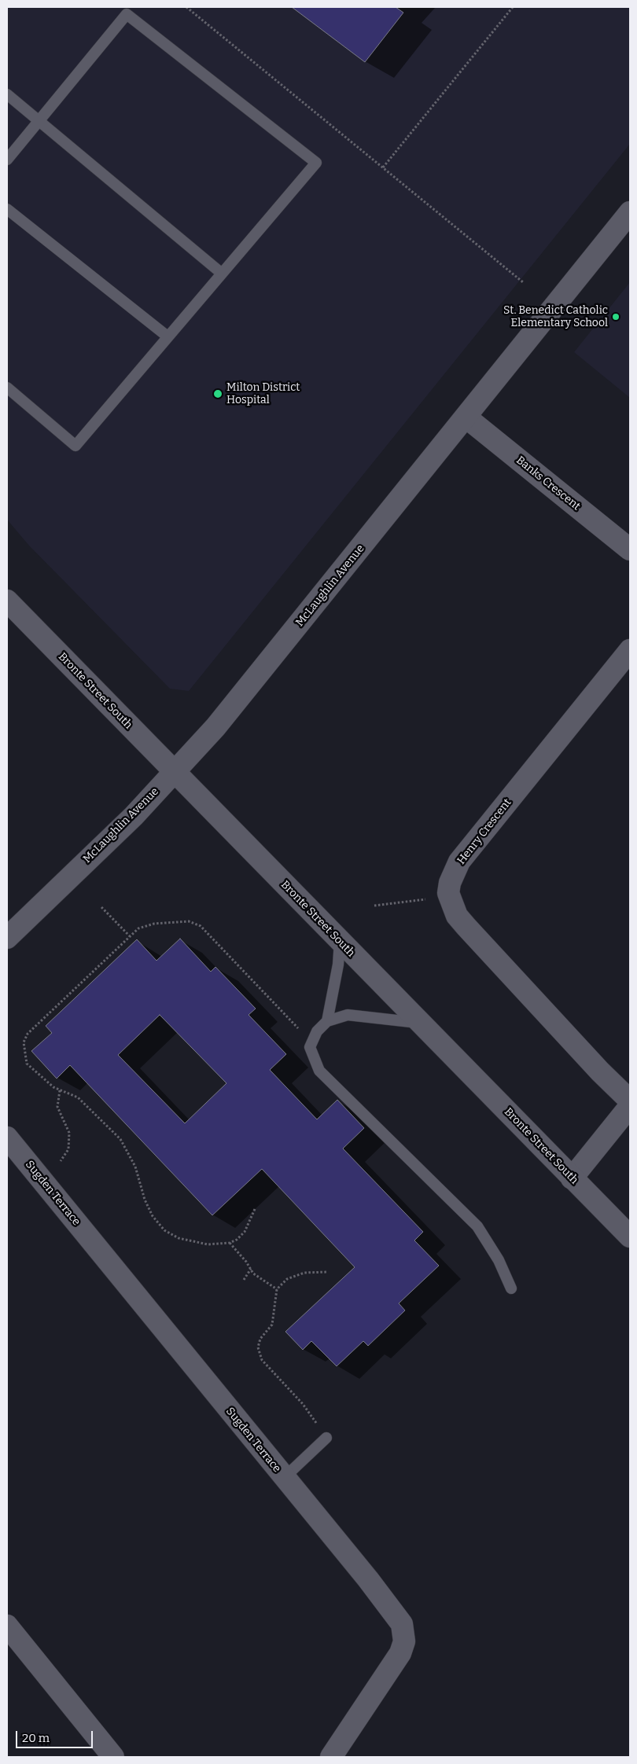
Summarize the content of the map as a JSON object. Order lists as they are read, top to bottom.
{
  "streets": {
    "street": [
      "Banks Crescent",
      "McLaughlin Avenue",
      "Bronte Street South",
      "Henry Crescent",
      "Sugden Terrace"
    ]
  },
  "crossings": [
    ["Banks Crescent", "McLaughlin Avenue"],
    ["McLaughlin Avenue", "Bronte Street South"]
  ],
  "places": ["St. Benedict Catholic Elementary School", "Milton District Hospital"],
  "scale_bar": "20 m"
}
